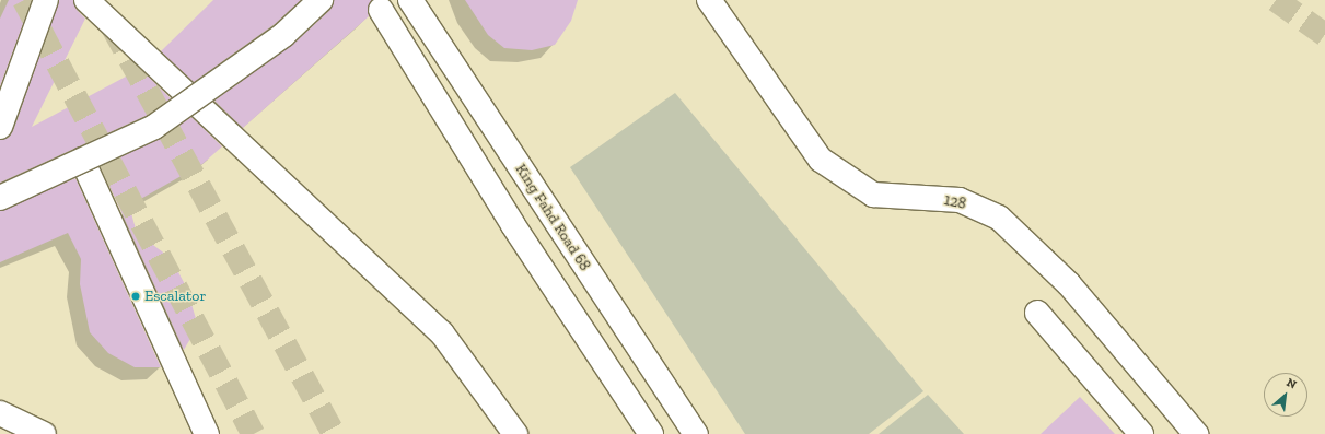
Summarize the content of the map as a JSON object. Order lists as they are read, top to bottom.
{
  "streets": {
    "street": ["128", "King Fahd Road 68"]
  },
  "places": ["Escalator"],
  "north": "top right"
}
